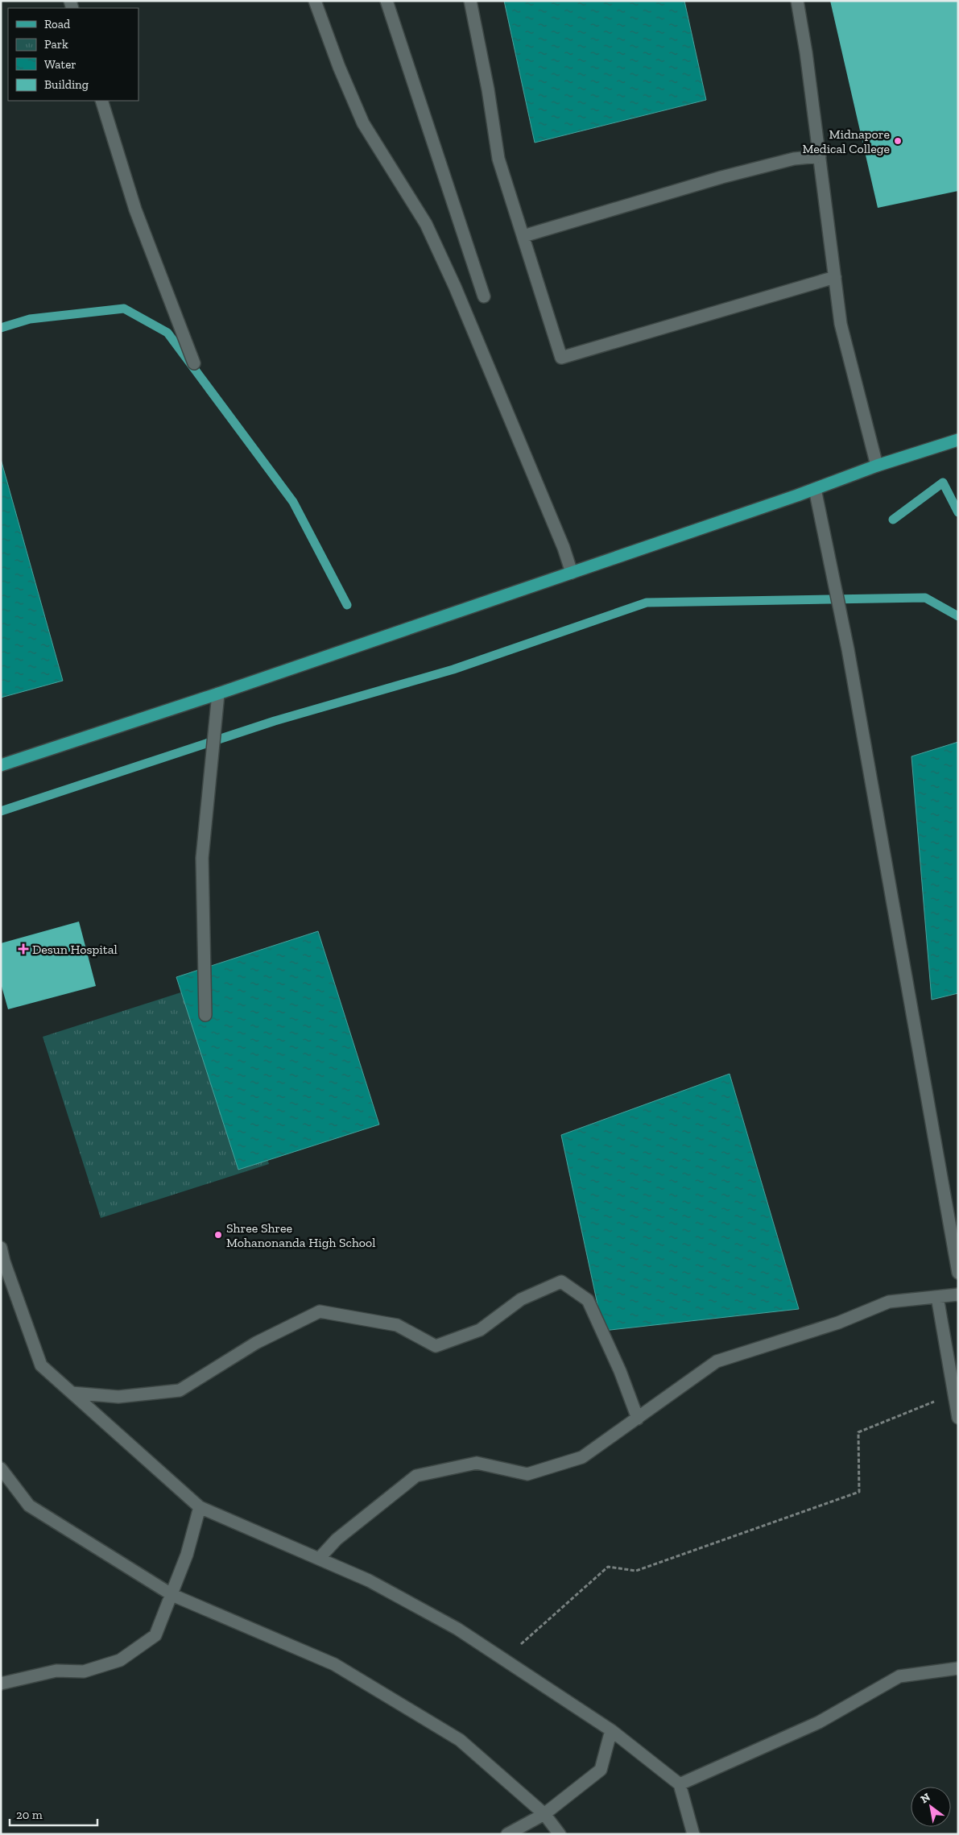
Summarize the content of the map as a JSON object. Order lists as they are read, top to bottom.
{
  "places": {
    "other": ["Midnapore Medical College", "Shree Shree Mohanonanda High School"],
    "health": ["Desun Hospital"]
  },
  "legend": [
    "Road",
    "Park",
    "Water",
    "Building"
  ],
  "scale_bar": "20 m",
  "north": "top left"
}
